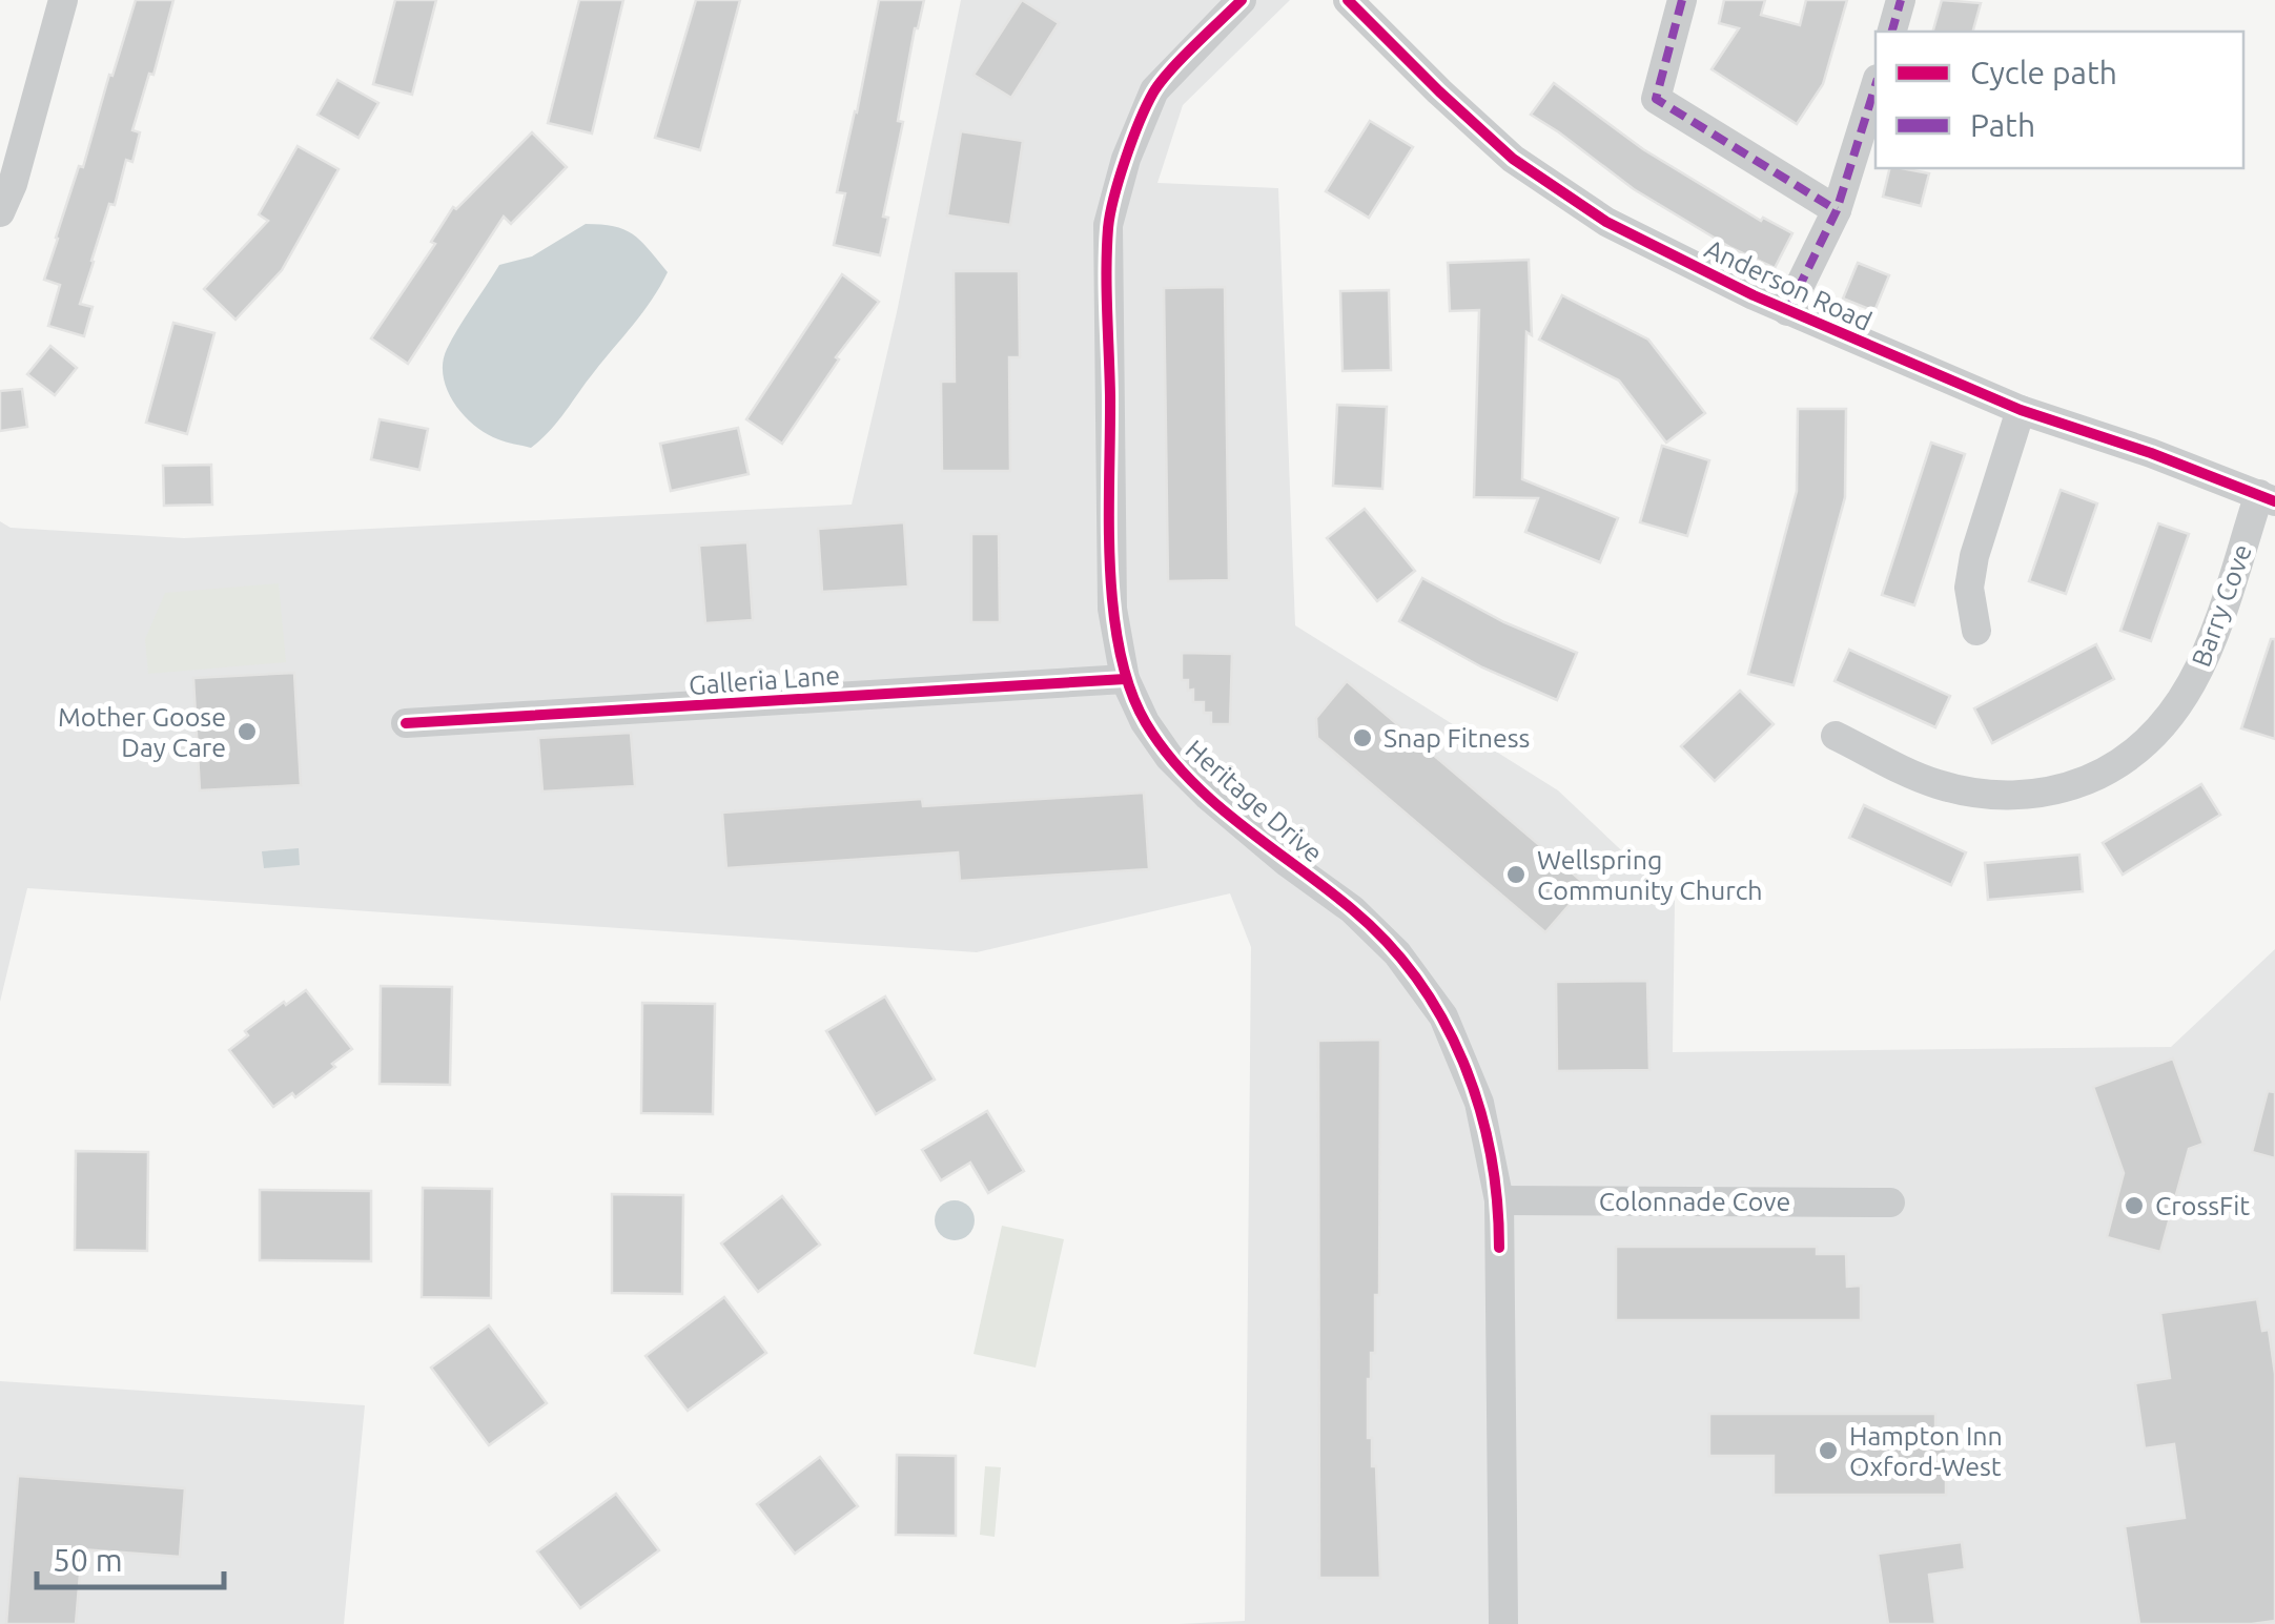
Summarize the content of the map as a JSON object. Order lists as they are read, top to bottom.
{
  "streets": {
    "street": [
      "Anderson Road",
      "Barry Cove",
      "Galleria Lane",
      "Heritage Drive",
      "Colonnade Cove"
    ]
  },
  "crossings": [
    ["Anderson Road", "Barry Cove"],
    ["Galleria Lane", "Heritage Drive"],
    ["Heritage Drive", "Colonnade Cove"]
  ],
  "places": [
    "Mother Goose Day Care",
    "Snap Fitness",
    "Wellspring Community Church",
    "CrossFit",
    "Hampton Inn Oxford-West"
  ],
  "legend": ["Cycle path", "Path"],
  "scale_bar": "50 m"
}
